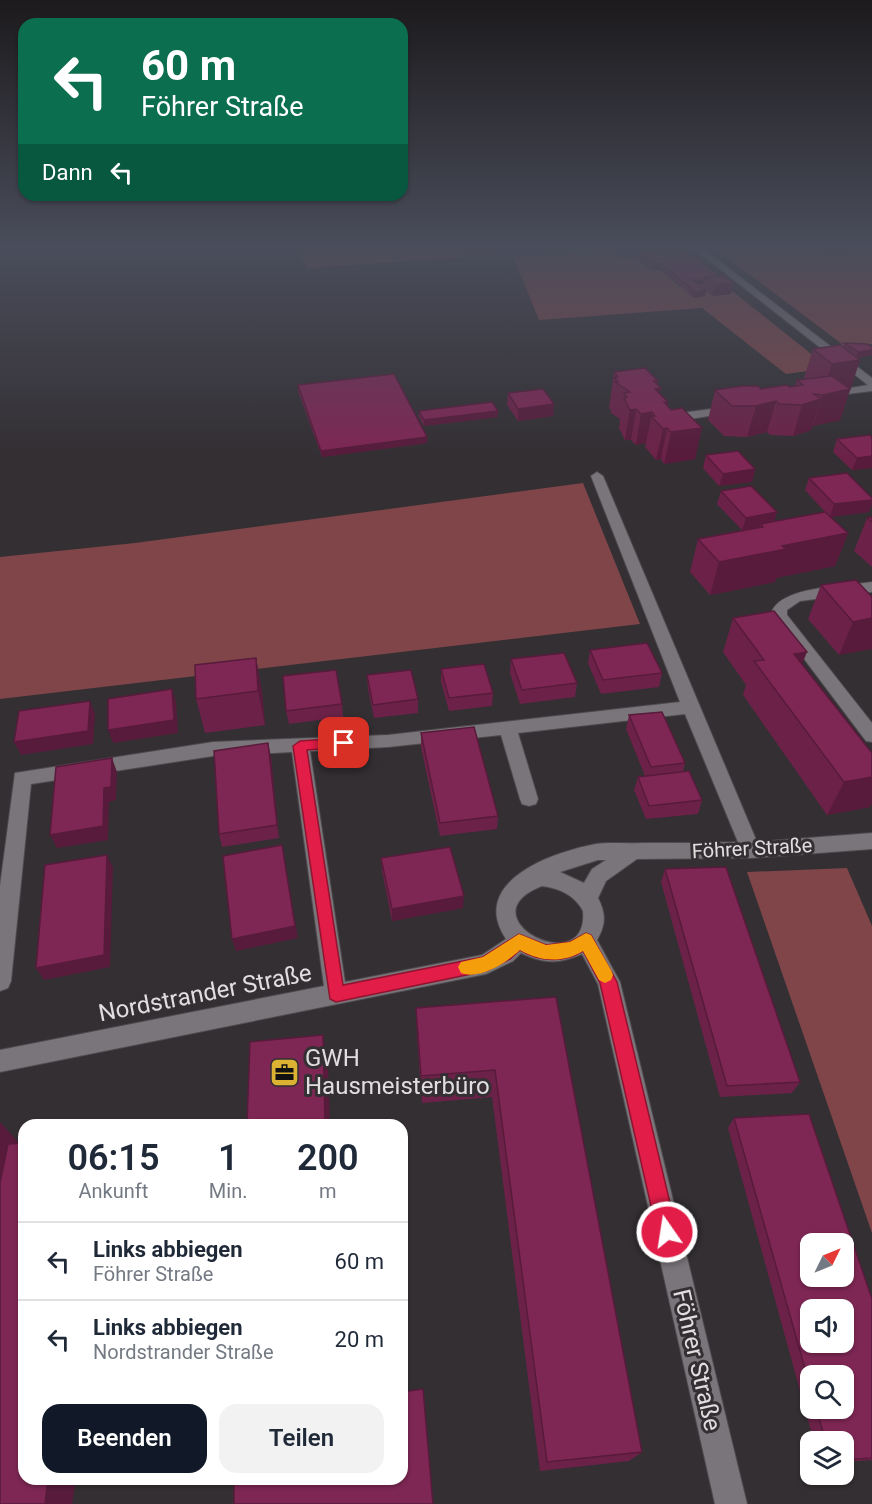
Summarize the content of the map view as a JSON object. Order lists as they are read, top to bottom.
{
  "streets": {
    "street": ["Föhrer Straße", "Nordstrander Straße"]
  },
  "crossings": [
    ["Föhrer Straße", "Nordstrander Straße"]
  ],
  "places": {
    "office": ["GWH Hausmeisterbüro"]
  },
  "north": "top right",
  "page": {
    "turn": ["60 m", "Föhrer Straße"],
    "then": "Dann",
    "eta": [
      "06:15",
      "Ankunft",
      "1",
      "Min.",
      "200",
      "m"
    ],
    "list": [
      {
        "name": "Links abbiegen",
        "note": "Föhrer Straße",
        "value": "60 m"
      },
      {
        "name": "Links abbiegen",
        "note": "Nordstrander Straße",
        "value": "20 m"
      }
    ],
    "buttons": ["Beenden", "Teilen"]
  }
}
